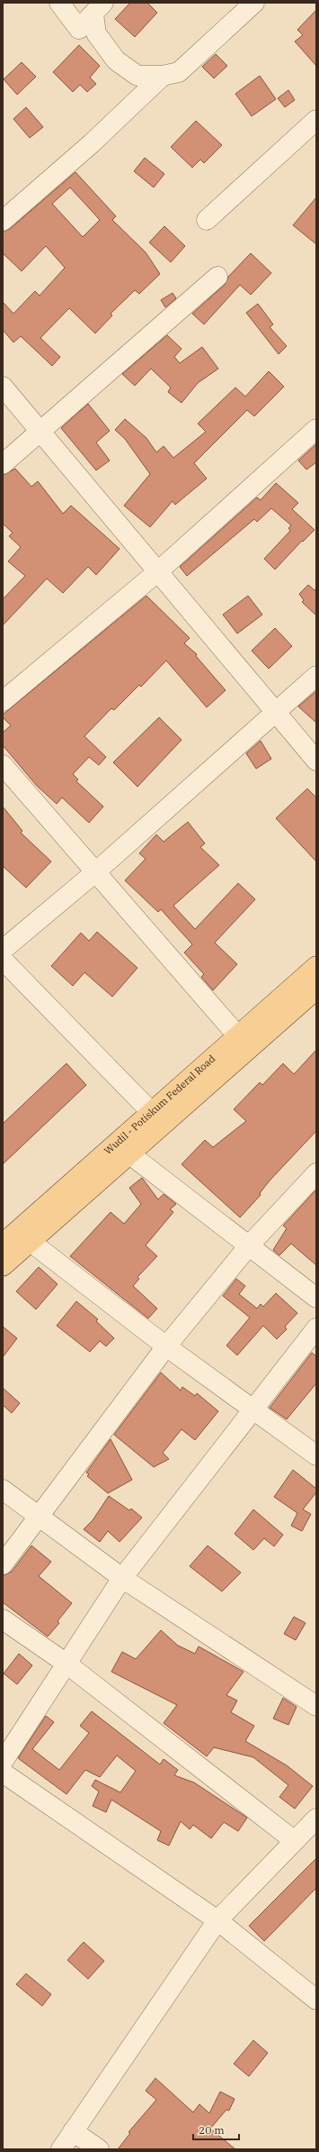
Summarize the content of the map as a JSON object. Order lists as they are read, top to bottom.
{
  "streets": {
    "main road": ["Wudil - Potiskum Federal Road"]
  },
  "scale_bar": "20 m"
}
